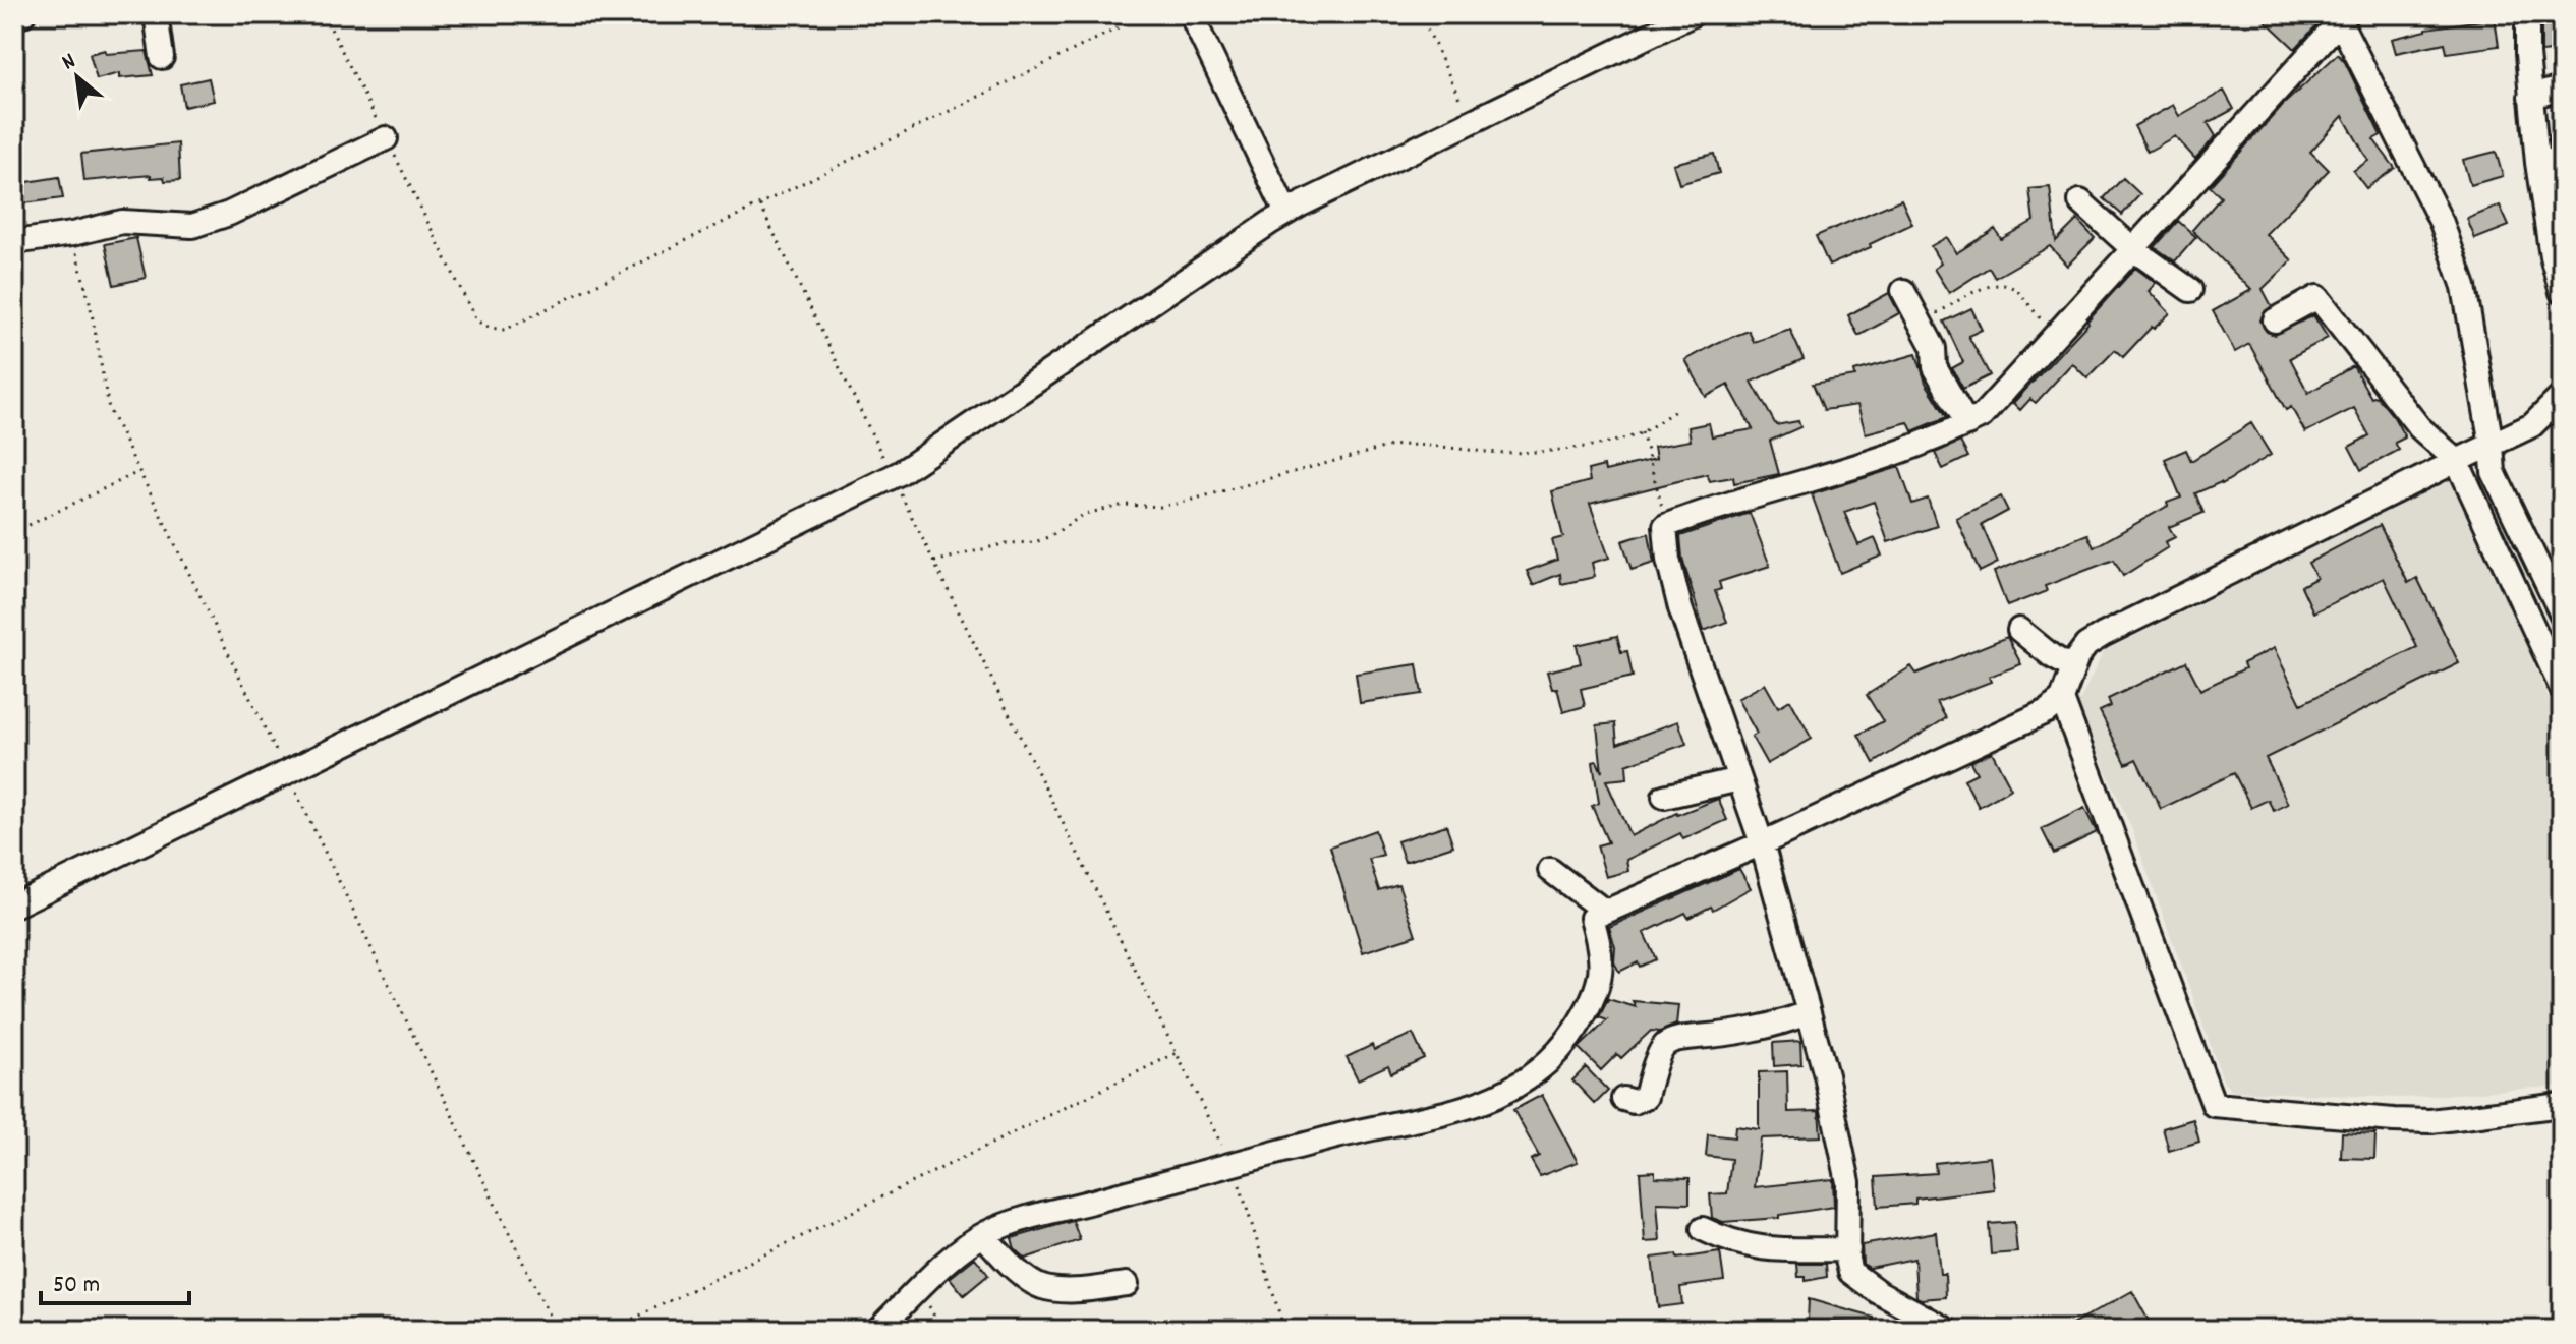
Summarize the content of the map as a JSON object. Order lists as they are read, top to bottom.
{
  "scale_bar": "50 m",
  "north": "top left"
}
